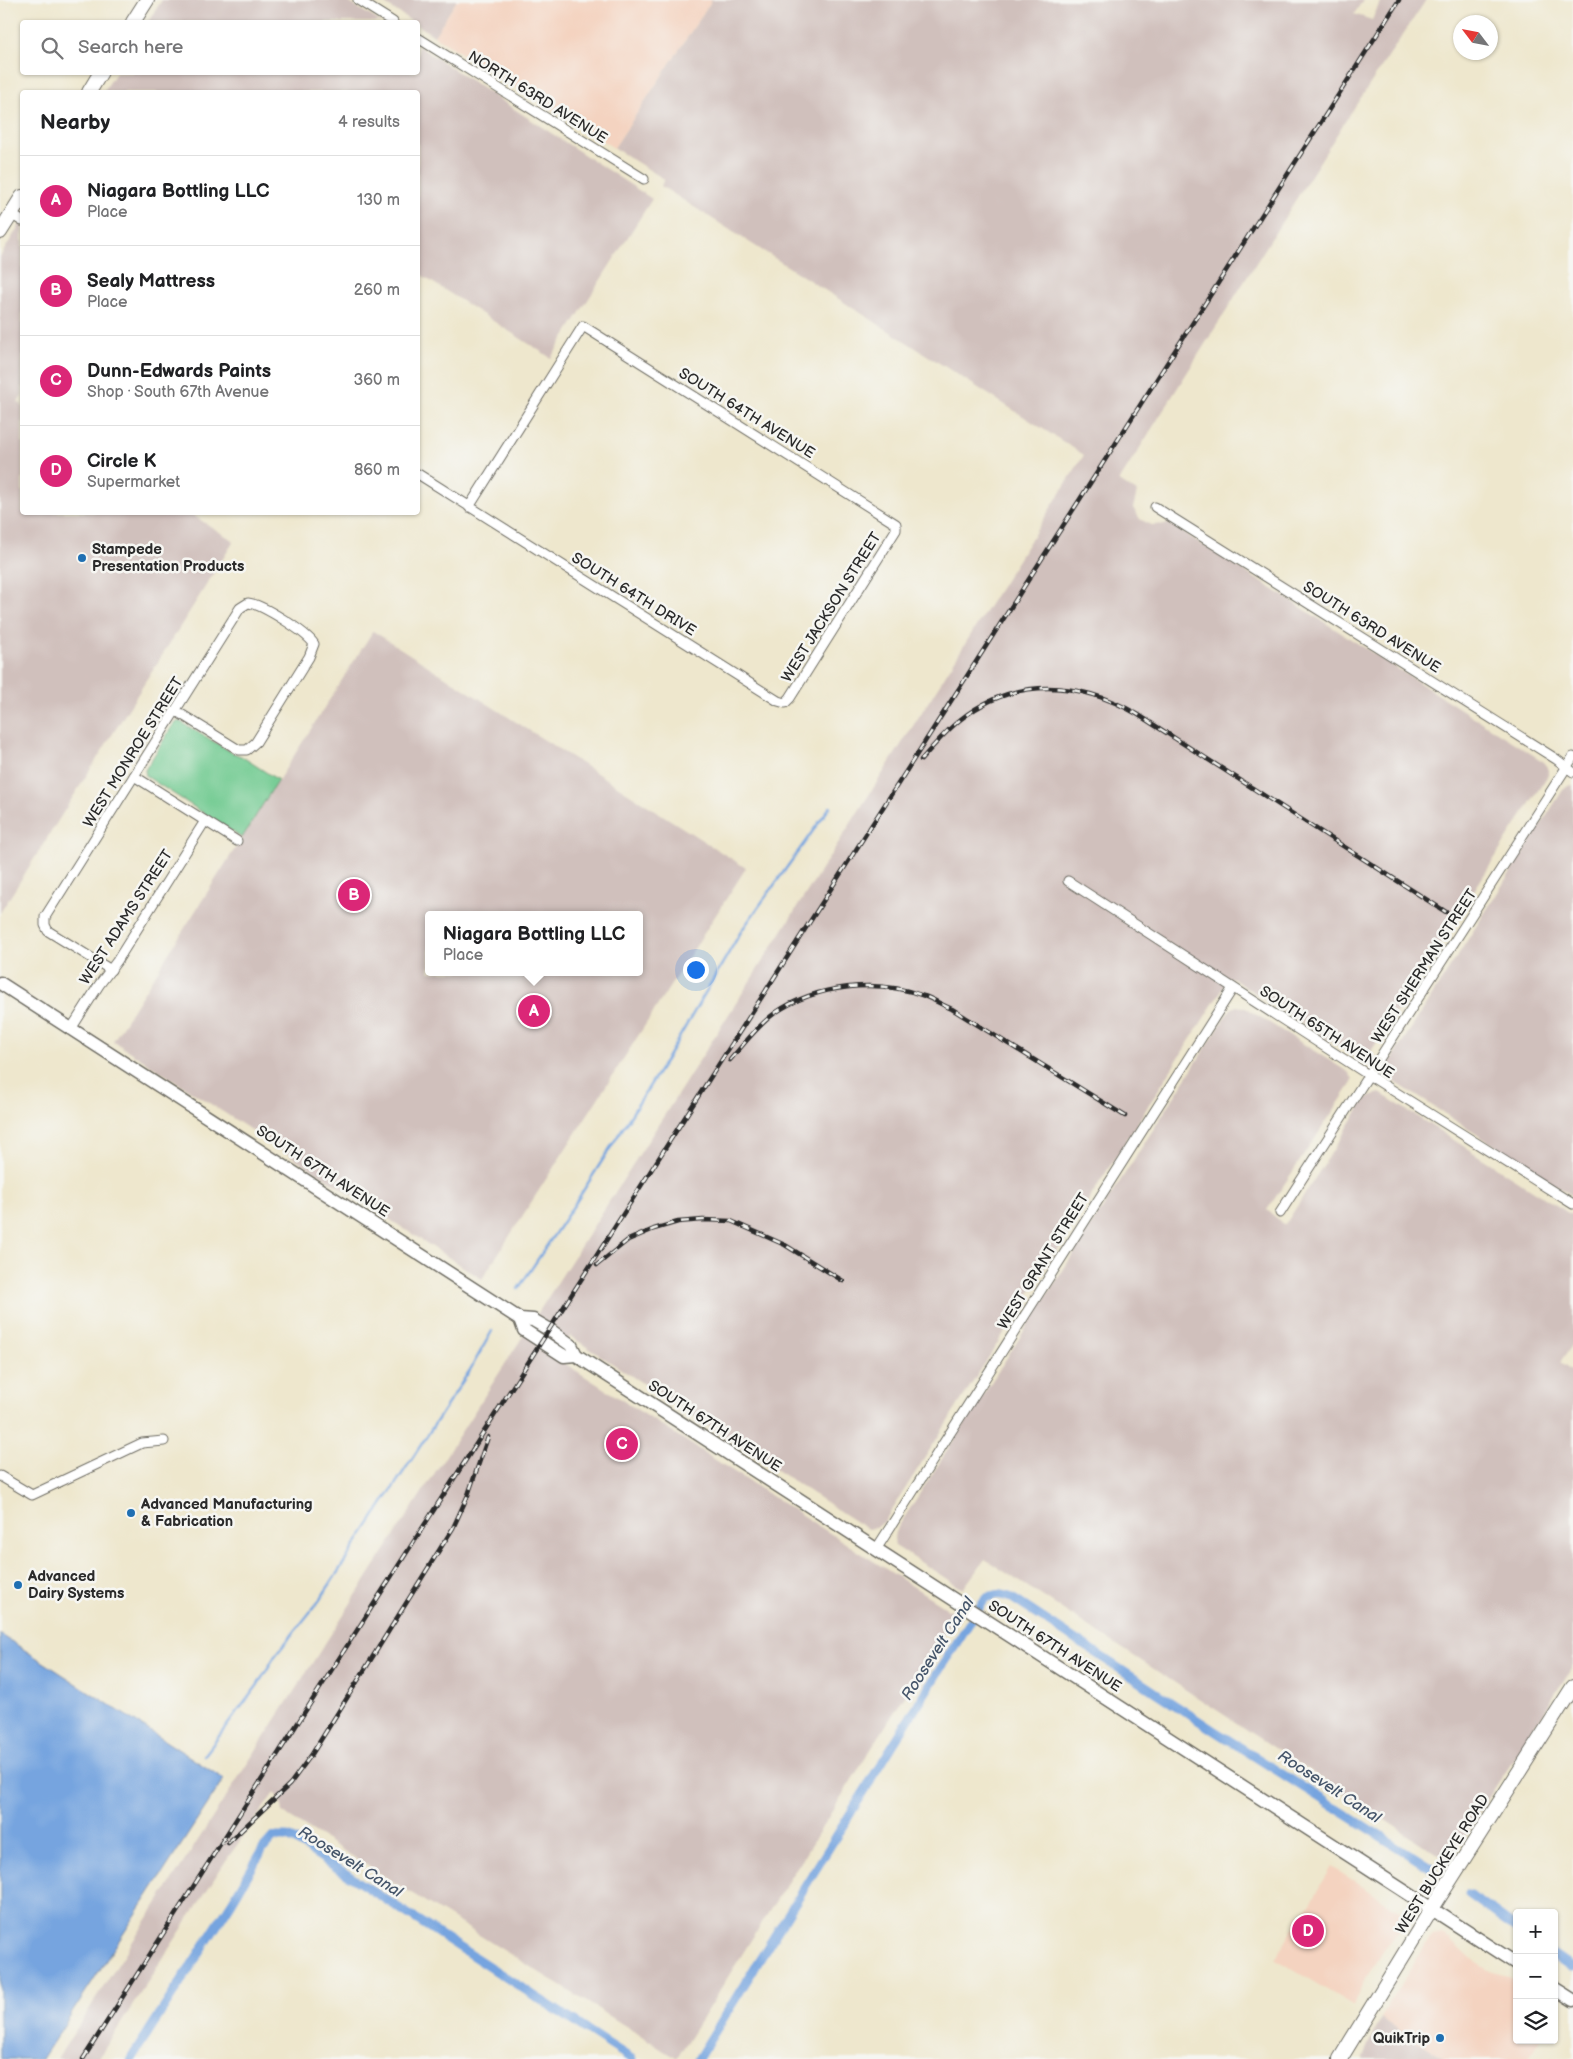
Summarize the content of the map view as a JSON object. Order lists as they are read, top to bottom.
{
  "streets": {
    "main road": ["SOUTH 67TH AVENUE", "WEST BUCKEYE ROAD"],
    "street": [
      "NORTH 63RD AVENUE",
      "SOUTH 64TH AVENUE",
      "SOUTH 64TH DRIVE",
      "WEST JACKSON STREET",
      "SOUTH 63RD AVENUE",
      "WEST MONROE STREET",
      "WEST ADAMS STREET",
      "WEST SHERMAN STREET",
      "SOUTH 65TH AVENUE",
      "WEST GRANT STREET"
    ]
  },
  "crossings": [
    ["SOUTH 64TH AVENUE", "SOUTH 64TH DRIVE"],
    ["SOUTH 64TH AVENUE", "WEST JACKSON STREET"],
    ["SOUTH 64TH DRIVE", "WEST JACKSON STREET"],
    ["SOUTH 63RD AVENUE", "WEST SHERMAN STREET"],
    ["WEST MONROE STREET", "WEST ADAMS STREET"],
    ["WEST ADAMS STREET", "SOUTH 67TH AVENUE"],
    ["WEST SHERMAN STREET", "SOUTH 65TH AVENUE"],
    ["SOUTH 65TH AVENUE", "WEST GRANT STREET"],
    ["SOUTH 67TH AVENUE", "WEST GRANT STREET"],
    ["SOUTH 67TH AVENUE", "WEST BUCKEYE ROAD"]
  ],
  "water": ["Roosevelt Canal"],
  "places": [
    "Stampede Presentation Products",
    "Advanced Manufacturing & Fabrication",
    "Advanced Dairy Systems",
    "QuikTrip"
  ],
  "north": "top left",
  "page": {
    "search": "Search here",
    "heading": ["Nearby", "4 results"],
    "list": [
      {
        "mark": "A",
        "name": "Niagara Bottling LLC",
        "note": "Place",
        "value": "130 m"
      },
      {
        "mark": "B",
        "name": "Sealy Mattress",
        "note": "Place",
        "value": "260 m"
      },
      {
        "mark": "C",
        "name": "Dunn-Edwards Paints",
        "note": "Shop · South 67th Avenue",
        "value": "360 m"
      },
      {
        "mark": "D",
        "name": "Circle K",
        "note": "Supermarket",
        "value": "860 m"
      }
    ],
    "pins": [
      "B",
      "A",
      "C",
      "D"
    ],
    "popup": ["Niagara Bottling LLC", "Place"],
    "map_buttons": ["+", "−"]
  }
}
